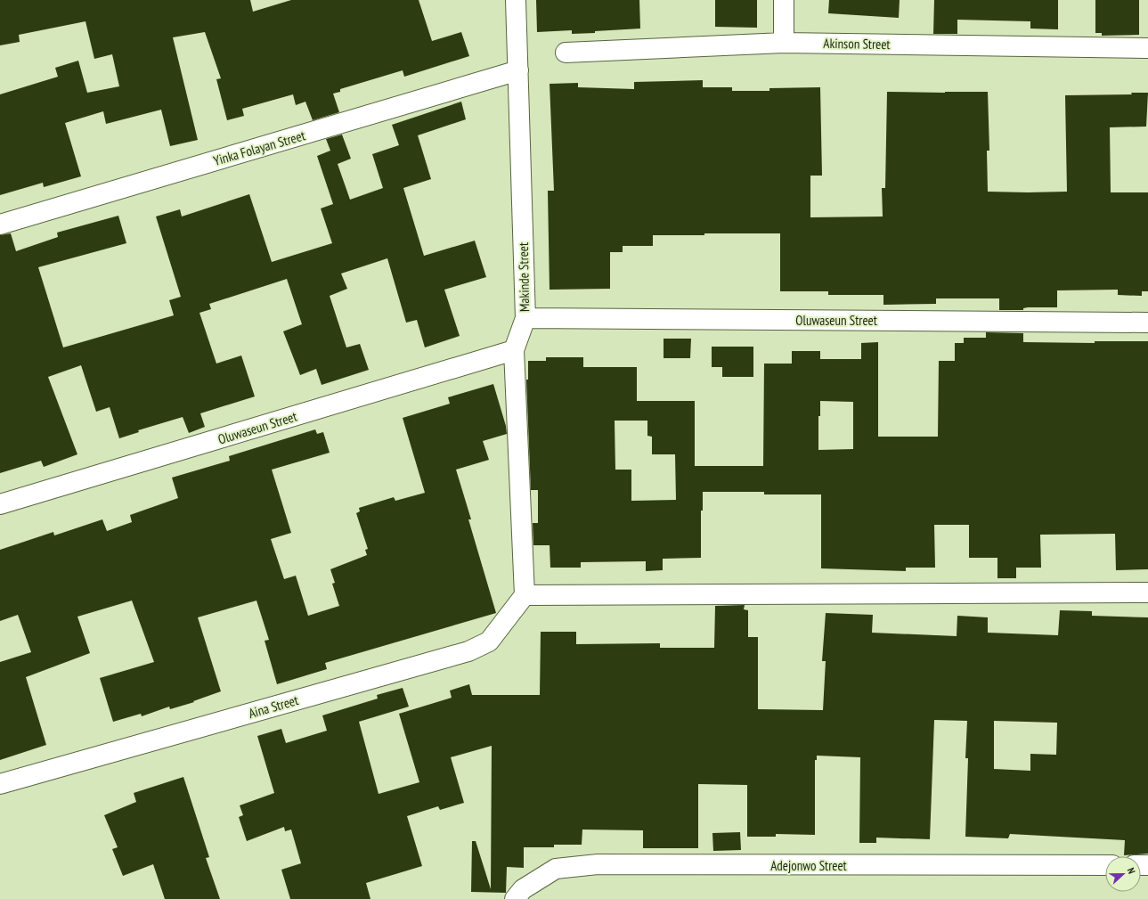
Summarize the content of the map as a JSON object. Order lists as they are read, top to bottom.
{
  "streets": {
    "street": [
      "Akinson Street",
      "Yinka Folayan Street",
      "Makinde Street",
      "Oluwaseun Street",
      "Aina Street",
      "Adejonwo Street"
    ]
  },
  "crossings": [
    ["Yinka Folayan Street", "Makinde Street"],
    ["Makinde Street", "Oluwaseun Street"],
    ["Makinde Street", "Aina Street"]
  ],
  "north": "right"
}
